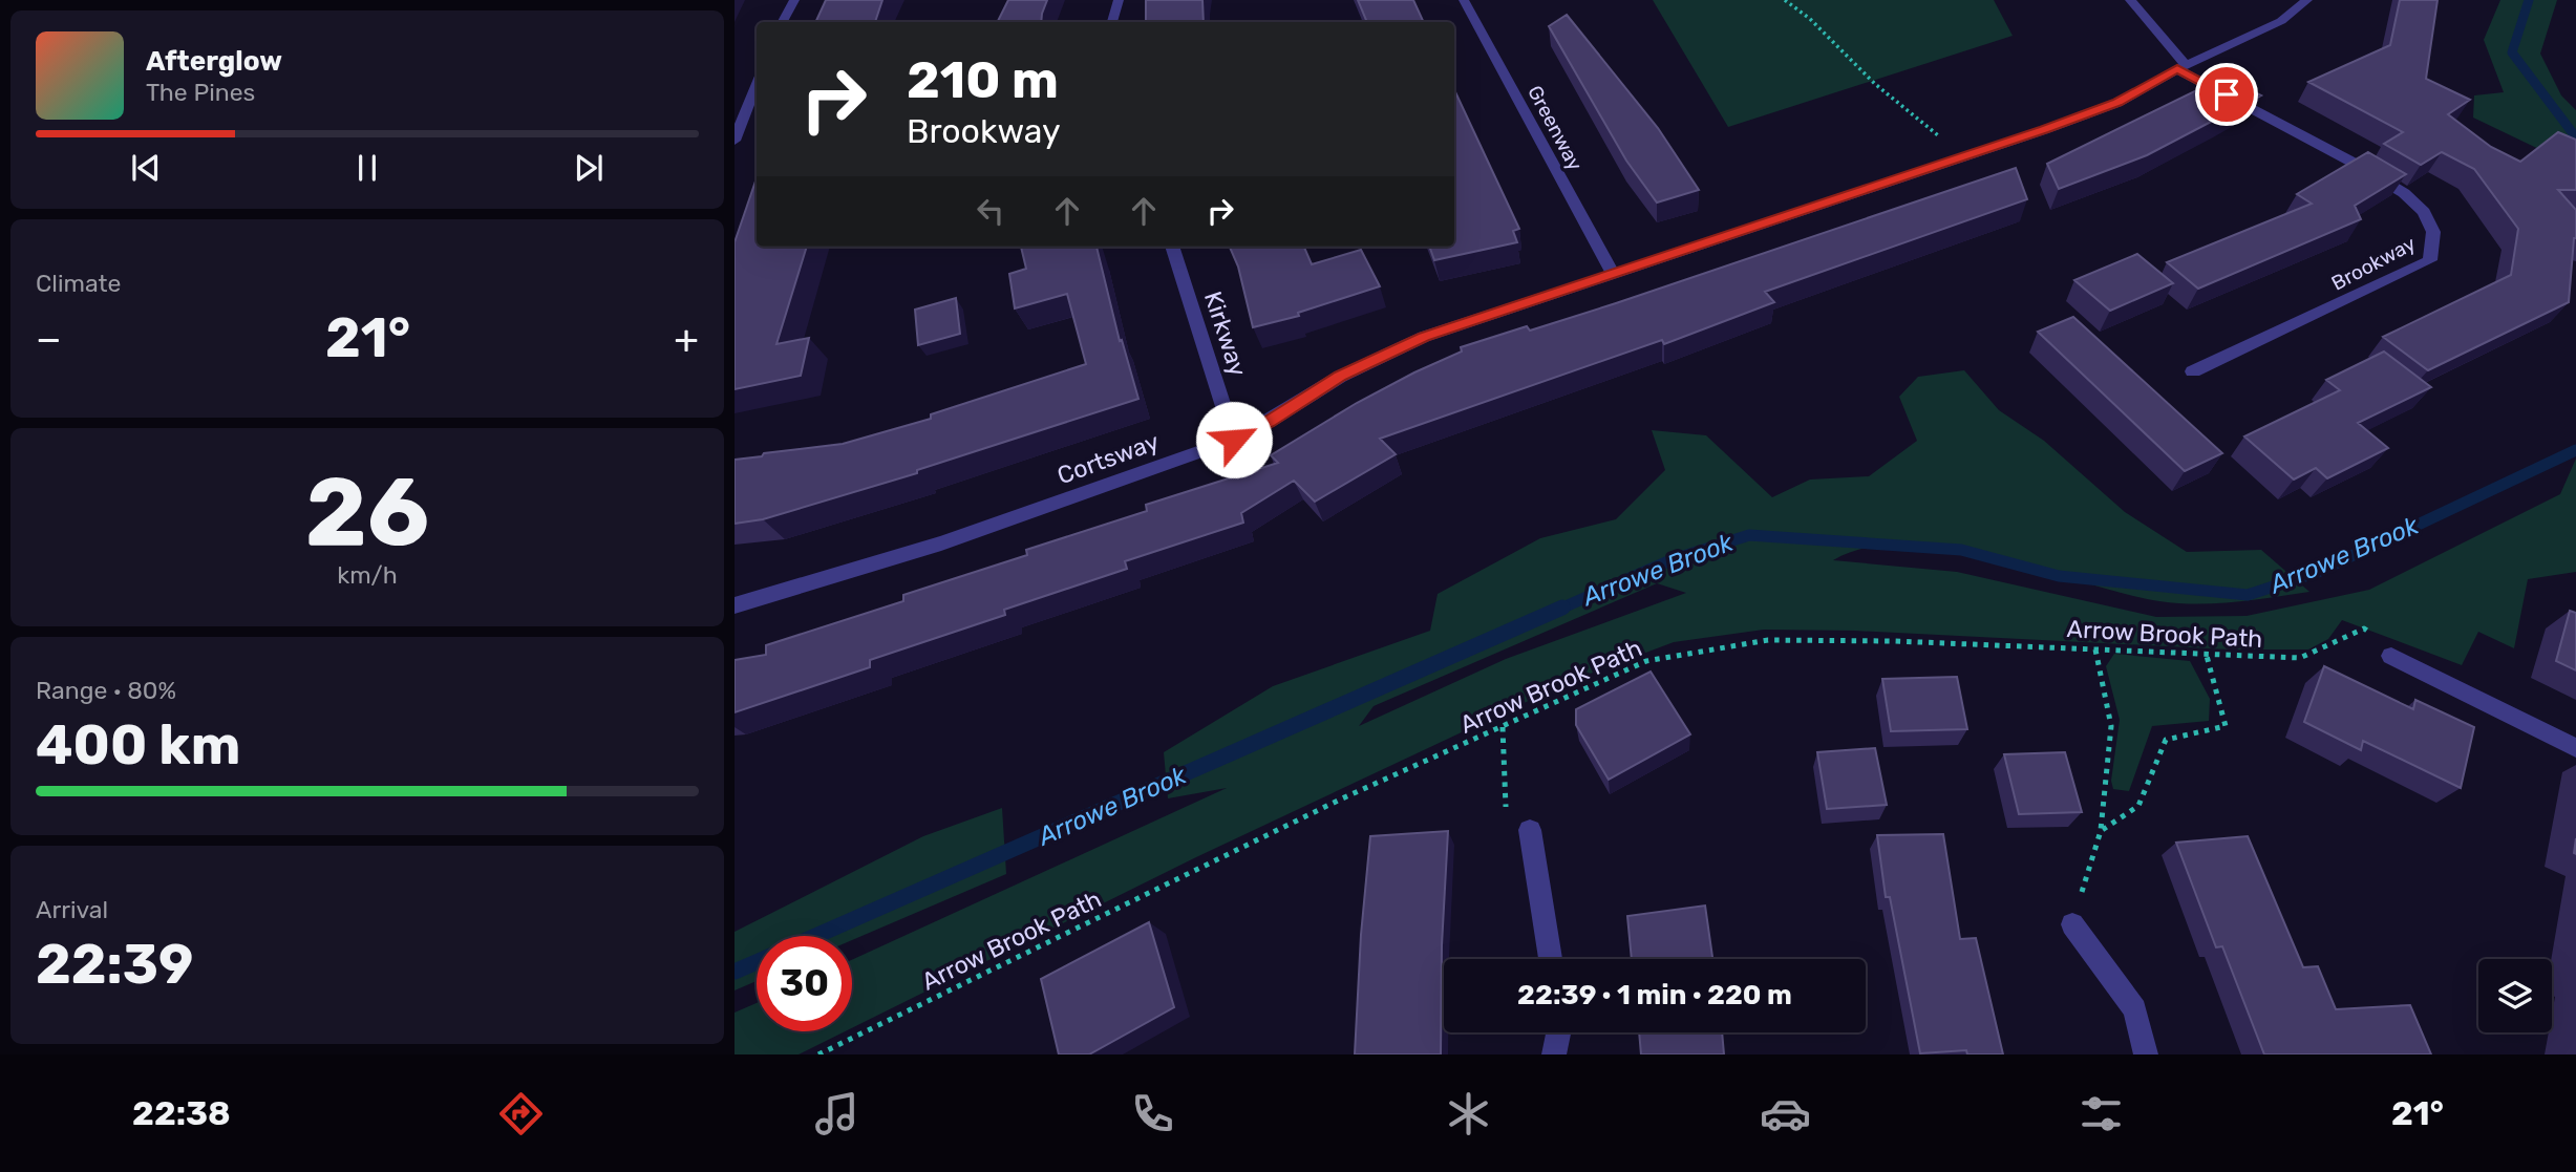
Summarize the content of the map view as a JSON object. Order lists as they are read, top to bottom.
{
  "streets": {
    "street": [
      "Greenway",
      "Brookway",
      "Kirkway",
      "Cortsway"
    ],
    "path": ["Arrow Brook Path"]
  },
  "crossings": [
    ["Greenway", "Cortsway"],
    ["Brookway", "Cortsway"],
    ["Kirkway", "Cortsway"]
  ],
  "water": ["Arrowe Brook"],
  "page": {
    "turn": ["210 m", "Brookway"],
    "song": ["Afterglow", "The Pines"],
    "tile": [
      "Climate",
      ["26", "km/h"],
      ["Range · 80%", "400 km"],
      ["Arrival", "22:39"]
    ],
    "heat": ["−", "21°", "+"],
    "limit": "30",
    "trip": "22:39 · 1 min · 220 m",
    "tabs": ["22:38", "21°"]
  }
}
